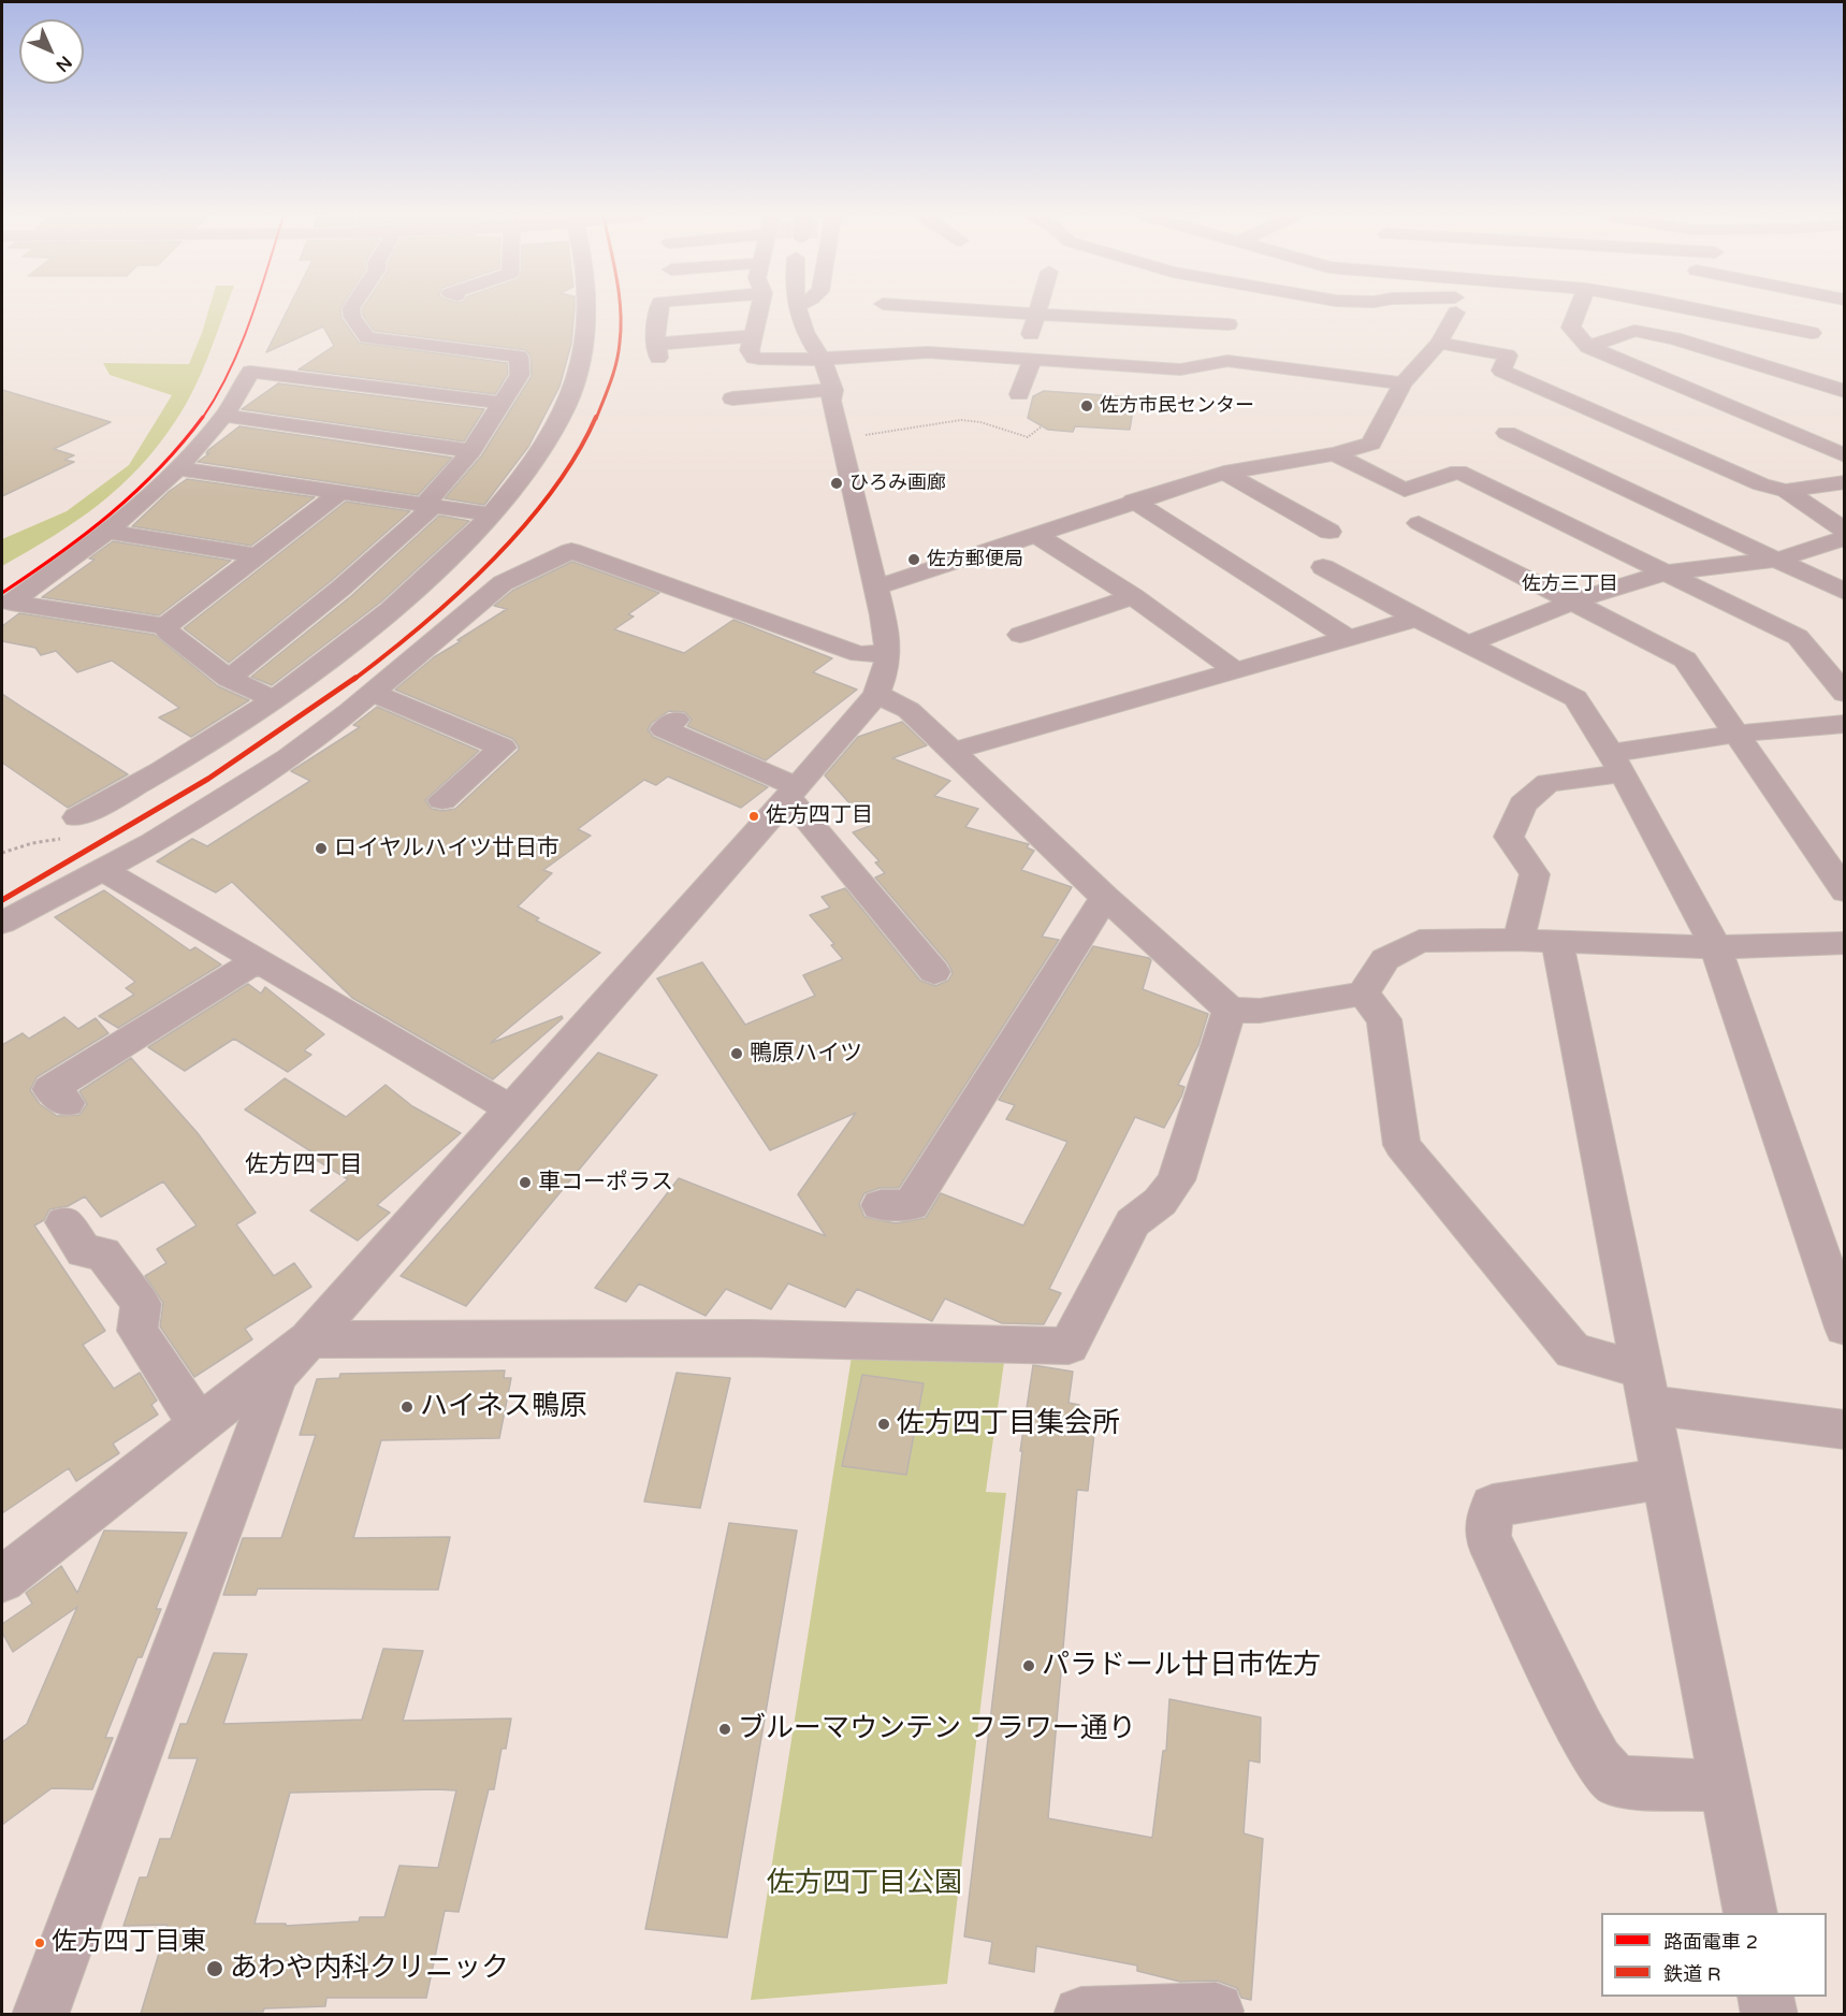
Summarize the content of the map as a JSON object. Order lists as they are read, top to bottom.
{
  "districts": ["佐方三丁目", "佐方四丁目"],
  "parks": ["佐方四丁目公園"],
  "places": [
    "佐方市民センター",
    "ひろみ画廊",
    "佐方郵便局",
    "佐方四丁目",
    "ロイヤルハイツ廿日市",
    "鴨原ハイツ",
    "車コーポラス",
    "ハイネス鴨原",
    "佐方四丁目集会所",
    "パラドール廿日市佐方",
    "ブルーマウンテン フラワー通り",
    "佐方四丁目東",
    "あわや内科クリニック"
  ],
  "lines": ["tram line 2", "rail line R"],
  "legend": ["路面電車 2", "鉄道 R"],
  "north": "bottom right"
}
